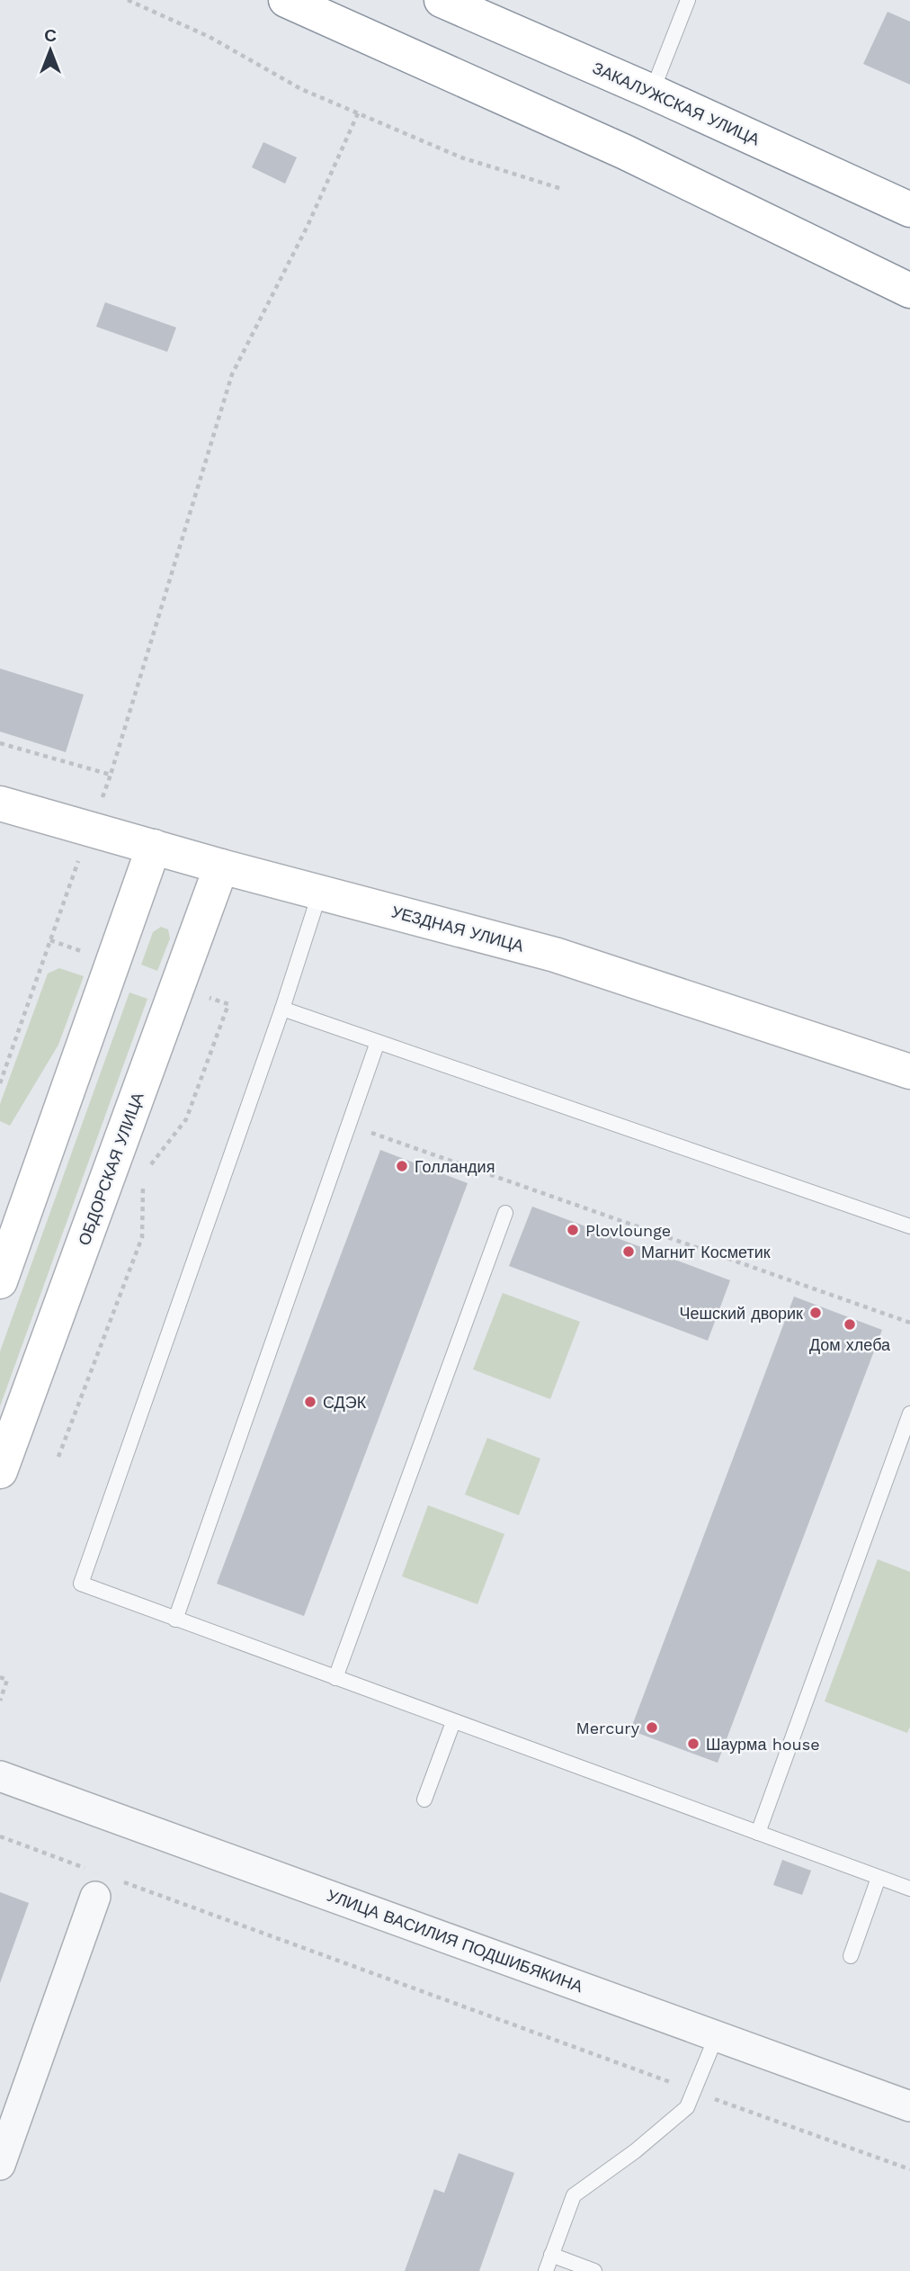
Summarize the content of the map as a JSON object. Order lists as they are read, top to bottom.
{
  "streets": {
    "main road": ["ЗАКАЛУЖСКАЯ УЛИЦА", "УЕЗДНАЯ УЛИЦА", "ОБДОРСКАЯ УЛИЦА"],
    "street": ["УЛИЦА ВАСИЛИЯ ПОДШИБЯКИНА"]
  },
  "crossings": [
    ["УЕЗДНАЯ УЛИЦА", "ОБДОРСКАЯ УЛИЦА"]
  ],
  "places": [
    "Голландия",
    "Plovlounge",
    "Магнит Косметик",
    "Чешский дворик",
    "Дом хлеба",
    "СДЭК",
    "Mercury",
    "Шаурма house"
  ],
  "north": "top"
}
